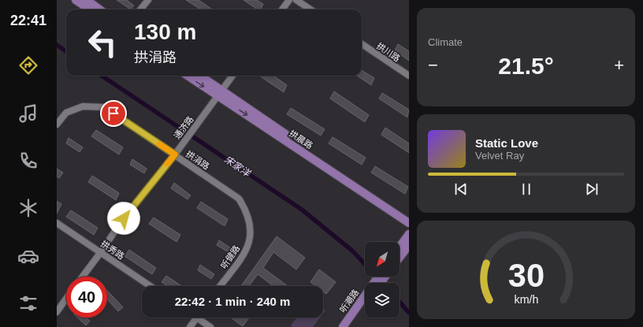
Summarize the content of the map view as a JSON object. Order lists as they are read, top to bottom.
{
  "streets": {
    "main road": ["拱晨路", "听潮路"],
    "street": [
      "拱川路",
      "通济路",
      "拱涓路",
      "拱秀路",
      "听健路"
    ]
  },
  "crossings": [
    ["通济路", "拱晨路"],
    ["通济路", "拱涓路"],
    ["通济路", "拱秀路"],
    ["拱涓路", "听健路"]
  ],
  "water": ["宋家洋"],
  "north": "bottom left",
  "page": {
    "tabs": "22:41",
    "tile": "Climate",
    "turn": ["130 m", "拱涓路"],
    "heat": ["−", "21.5°", "+"],
    "song": ["Static Love", "Velvet Ray"],
    "limit": "40",
    "trip": "22:42 · 1 min · 240 m",
    "gauge": ["30", "km/h"]
  }
}
